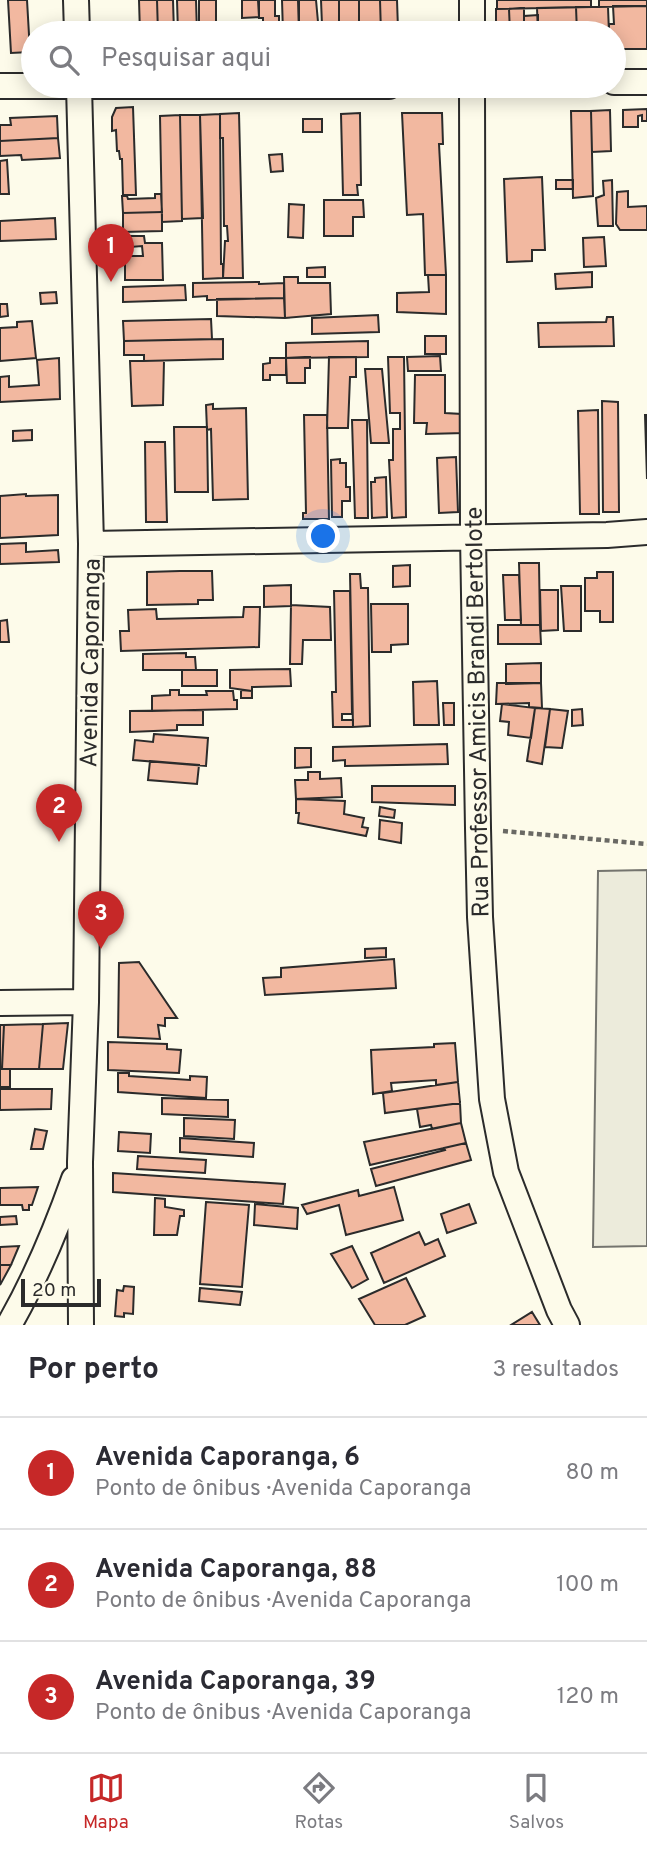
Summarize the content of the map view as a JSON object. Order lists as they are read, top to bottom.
{
  "streets": {
    "street": ["Avenida Caporanga", "Rua Professor Amicis Brandi Bertolote"]
  },
  "scale_bar": "20 m",
  "page": {
    "search": "Pesquisar aqui",
    "pins": ["1", "2", "3"],
    "scale": "20 m",
    "heading": ["Por perto", "3 resultados"],
    "list": [
      {
        "mark": "1",
        "name": "Avenida Caporanga, 6",
        "note": "Ponto de ônibus · Avenida Caporanga",
        "value": "80 m"
      },
      {
        "mark": "2",
        "name": "Avenida Caporanga, 88",
        "note": "Ponto de ônibus · Avenida Caporanga",
        "value": "100 m"
      },
      {
        "mark": "3",
        "name": "Avenida Caporanga, 39",
        "note": "Ponto de ônibus · Avenida Caporanga",
        "value": "120 m"
      }
    ],
    "nav": ["Mapa", "Rotas", "Salvos"]
  }
}
